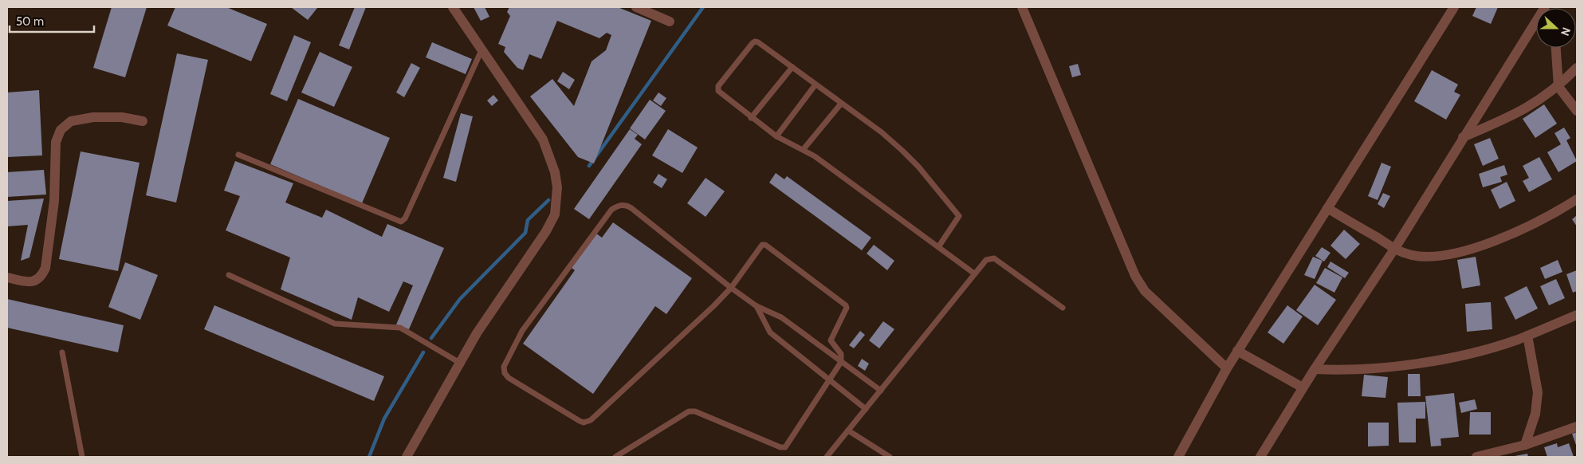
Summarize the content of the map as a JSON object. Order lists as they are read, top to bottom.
{
  "scale_bar": "50 m",
  "north": "right"
}
